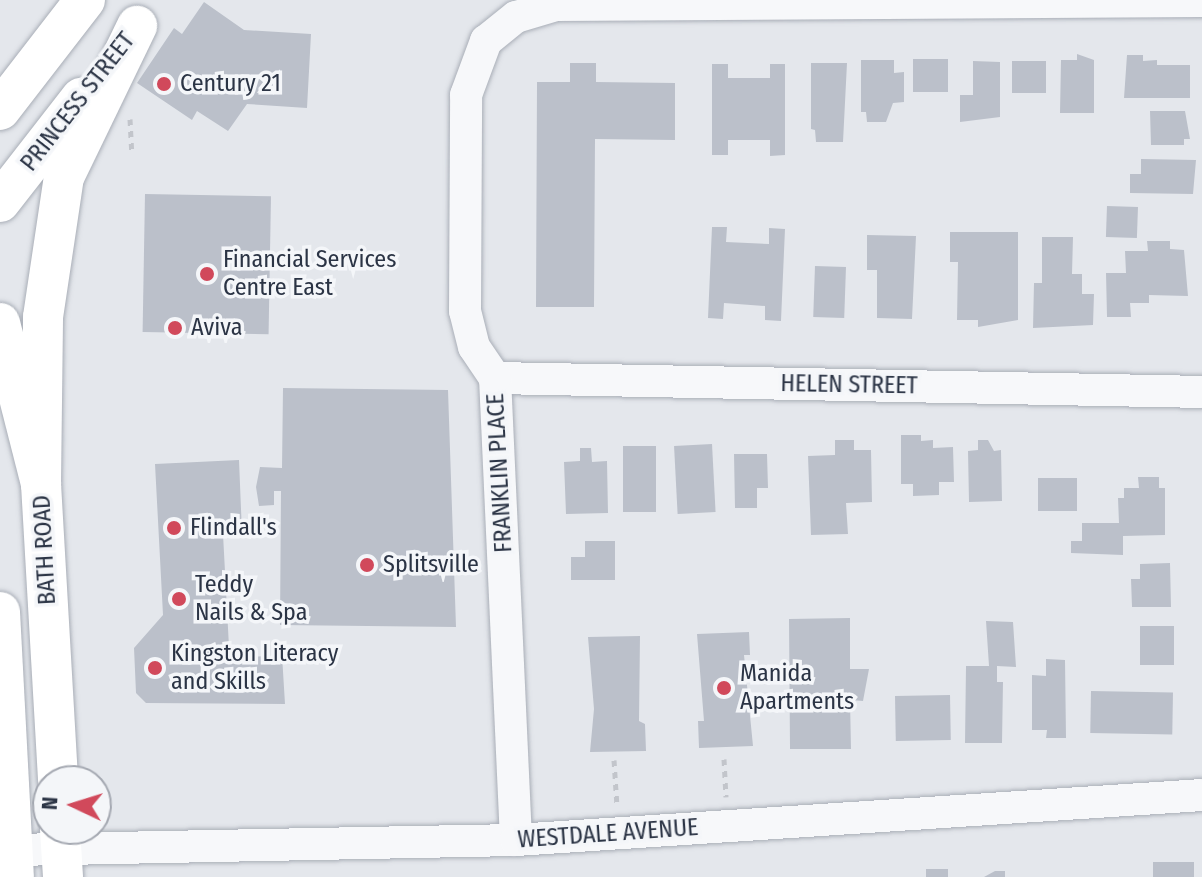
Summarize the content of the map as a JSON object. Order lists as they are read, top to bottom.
{
  "streets": {
    "main road": ["PRINCESS STREET", "BATH ROAD"],
    "street": ["HELEN STREET", "FRANKLIN PLACE", "WESTDALE AVENUE"]
  },
  "crossings": [
    ["HELEN STREET", "FRANKLIN PLACE"],
    ["FRANKLIN PLACE", "WESTDALE AVENUE"],
    ["BATH ROAD", "WESTDALE AVENUE"]
  ],
  "places": [
    "Century 21",
    "Financial Services Centre East",
    "Aviva",
    "Flindall's",
    "Splitsville",
    "Teddy Nails & Spa",
    "Kingston Literacy and Skills",
    "Manida Apartments"
  ],
  "north": "left"
}
